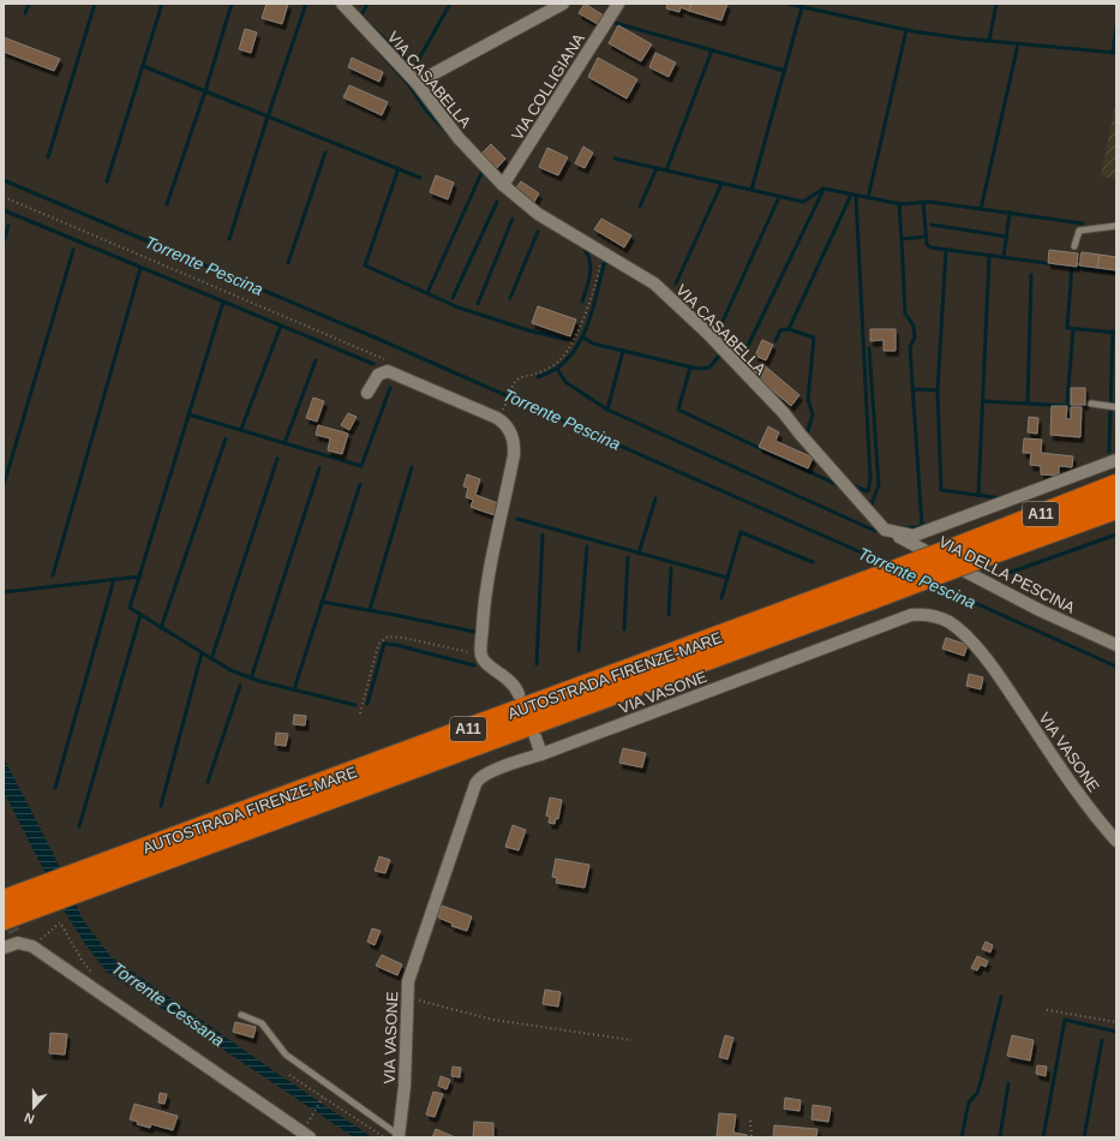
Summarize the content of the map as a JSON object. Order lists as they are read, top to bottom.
{
  "streets": {
    "highway": ["A11", "AUTOSTRADA FIRENZE-MARE"],
    "street": [
      "VIA CASABELLA",
      "VIA COLLIGIANA",
      "VIA DELLA PESCINA",
      "VIA VASONE"
    ]
  },
  "crossings": [
    ["VIA CASABELLA", "VIA COLLIGIANA"],
    ["VIA CASABELLA", "VIA DELLA PESCINA"]
  ],
  "water": ["Torrente Pescina", "Torrente Cessana"],
  "north": "bottom"
}
